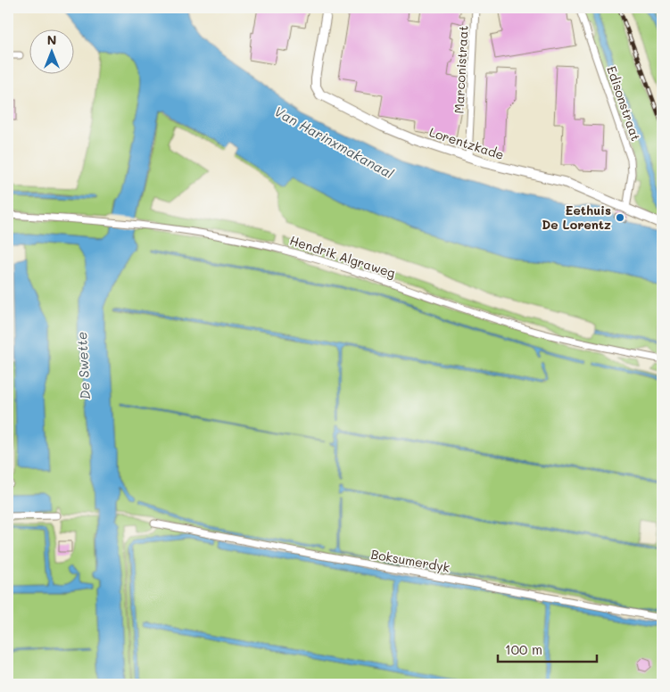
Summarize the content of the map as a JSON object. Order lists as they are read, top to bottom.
{
  "streets": {
    "street": [
      "Marconistraat",
      "Edisonstraat",
      "Lorentzkade",
      "Hendrik Algraweg",
      "Boksumerdyk"
    ]
  },
  "crossings": [
    ["Marconistraat", "Lorentzkade"],
    ["Edisonstraat", "Lorentzkade"]
  ],
  "water": ["Van Harinxmakanaal", "De Swette"],
  "places": ["Eethuis De Lorentz"],
  "scale_bar": "100 m",
  "north": "top"
}
